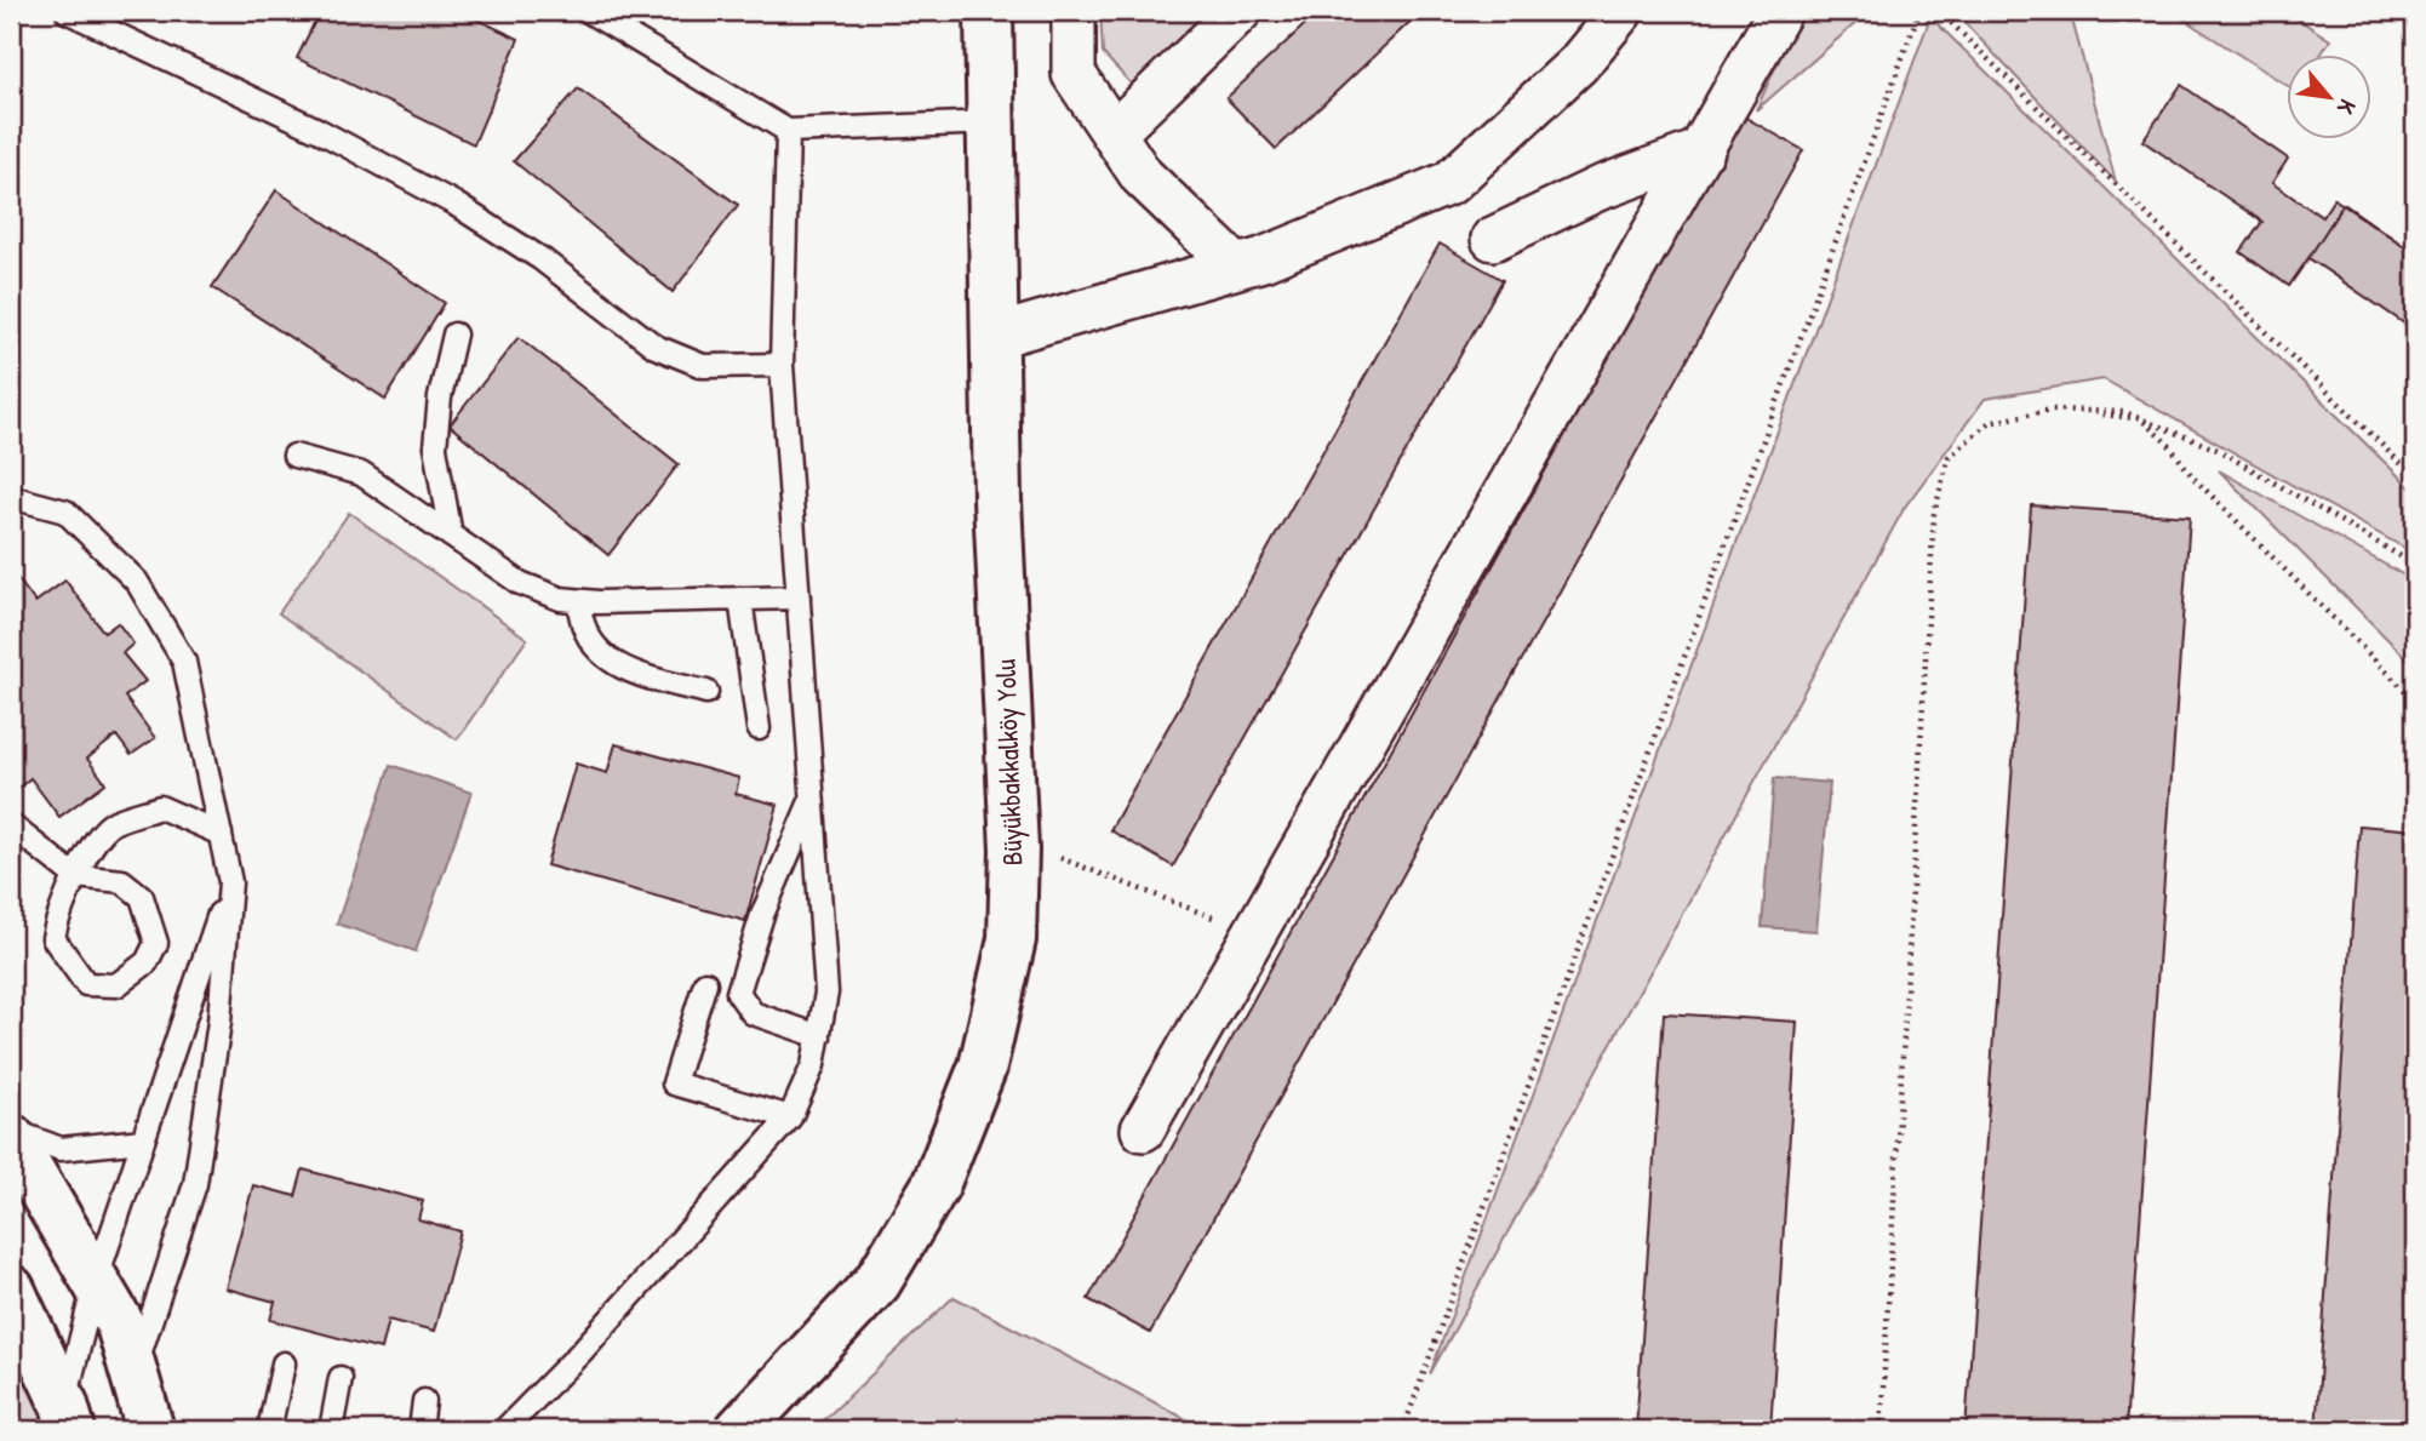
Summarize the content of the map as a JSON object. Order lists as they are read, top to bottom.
{
  "streets": {
    "street": ["Büyükbakkalköy Yolu"]
  },
  "north": "bottom right"
}
